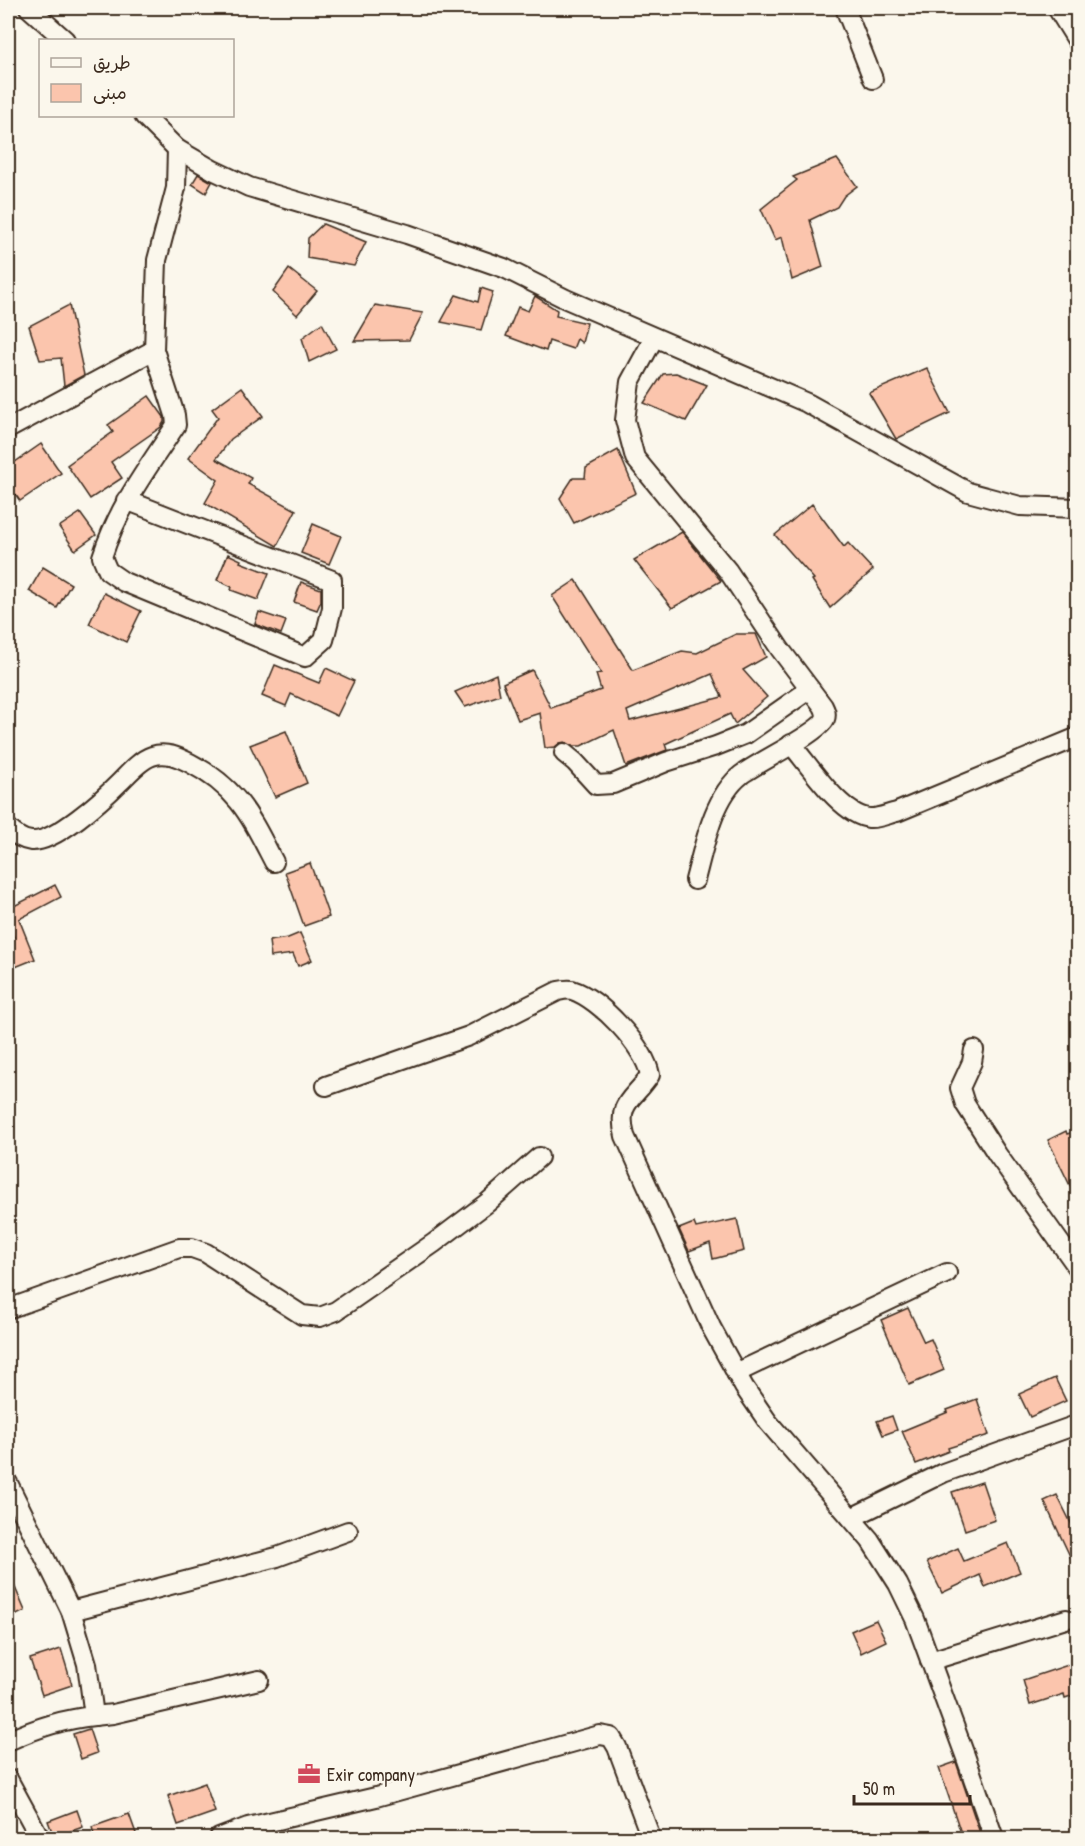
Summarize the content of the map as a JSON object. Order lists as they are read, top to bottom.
{
  "places": {
    "office": ["Exir company"]
  },
  "legend": ["طريق", "مبنى"],
  "scale_bar": "50 m"
}
